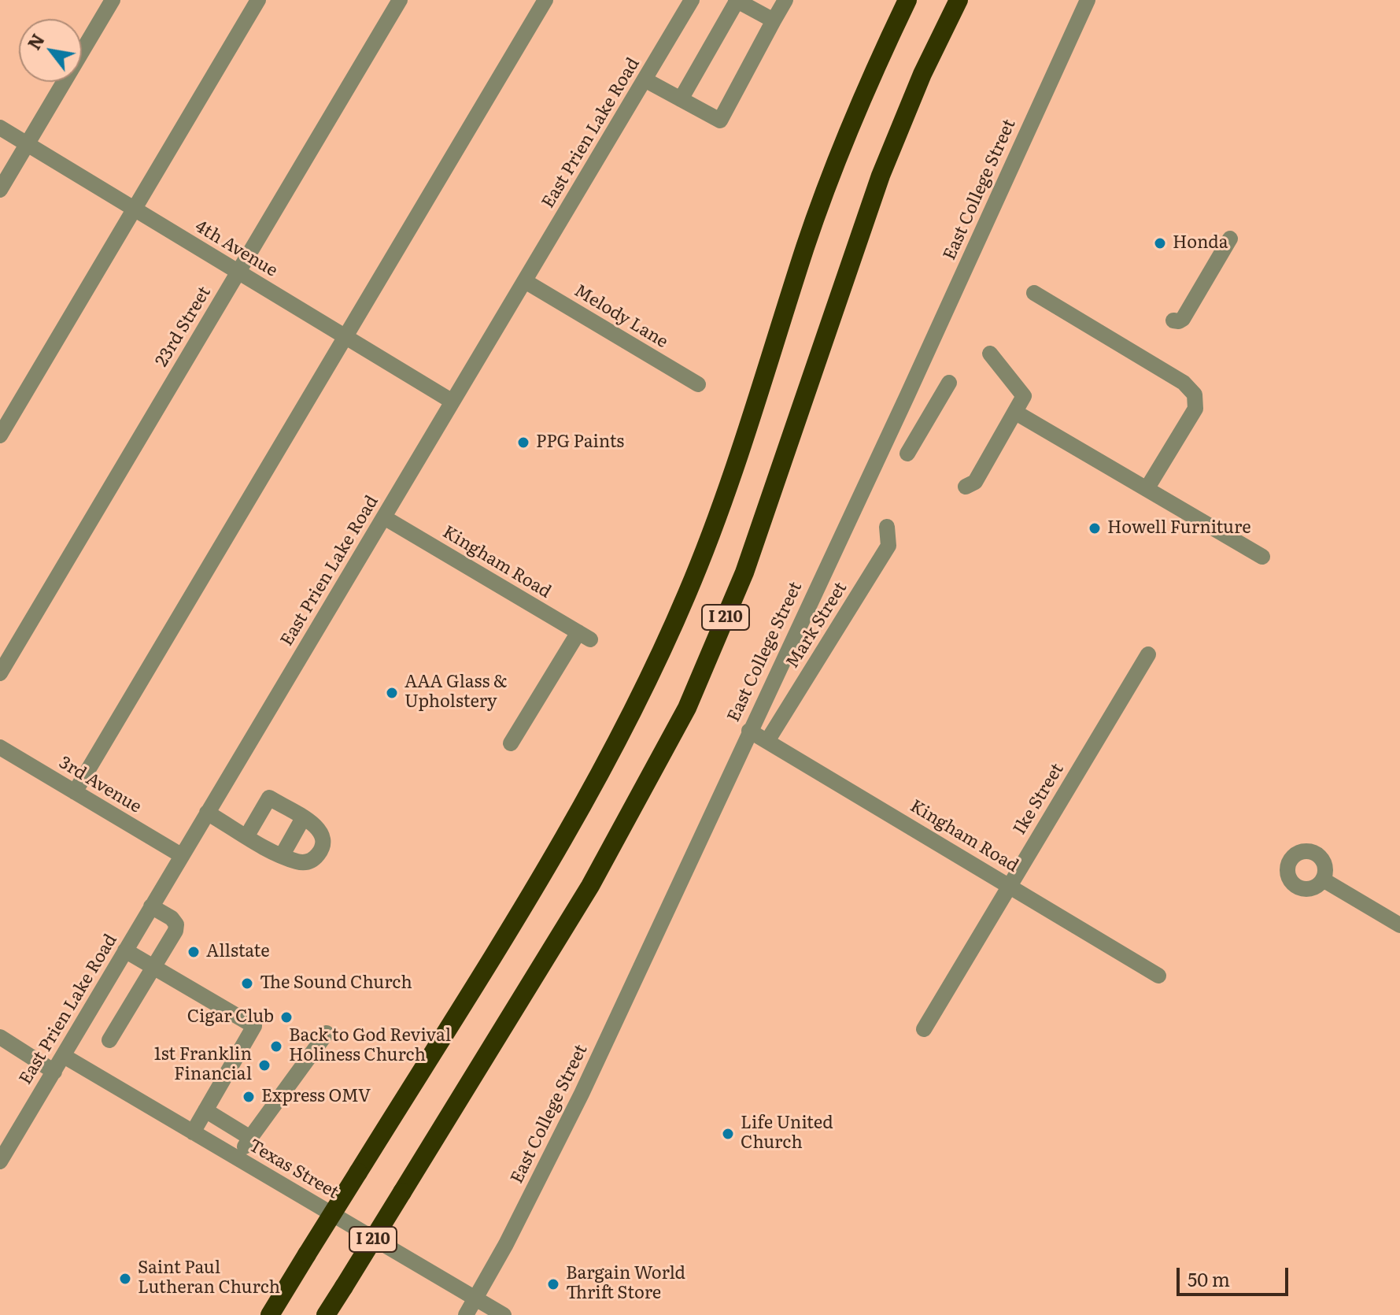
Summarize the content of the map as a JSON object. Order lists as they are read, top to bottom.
{
  "streets": {
    "highway": ["I 210"],
    "street": [
      "East Prien Lake Road",
      "East College Street",
      "4th Avenue",
      "Melody Lane",
      "23rd Street",
      "Kingham Road",
      "Mark Street",
      "3rd Avenue",
      "Ike Street",
      "Texas Street"
    ]
  },
  "crossings": [
    ["East Prien Lake Road", "4th Avenue"],
    ["East Prien Lake Road", "Melody Lane"],
    ["East Prien Lake Road", "Kingham Road"],
    ["East Prien Lake Road", "3rd Avenue"],
    ["East Prien Lake Road", "Texas Street"],
    ["East College Street", "Kingham Road"],
    ["East College Street", "Texas Street"],
    ["4th Avenue", "23rd Street"],
    ["Kingham Road", "Mark Street"],
    ["Kingham Road", "Ike Street"]
  ],
  "places": [
    "Honda",
    "PPG Paints",
    "Howell Furniture",
    "AAA Glass & Upholstery",
    "Allstate",
    "The Sound Church",
    "Cigar Club",
    "Back to God Revival Holiness Church",
    "1st Franklin Financial",
    "Express OMV",
    "Life United Church",
    "Saint Paul Lutheran Church",
    "Bargain World Thrift Store"
  ],
  "scale_bar": "50 m",
  "north": "top left"
}
